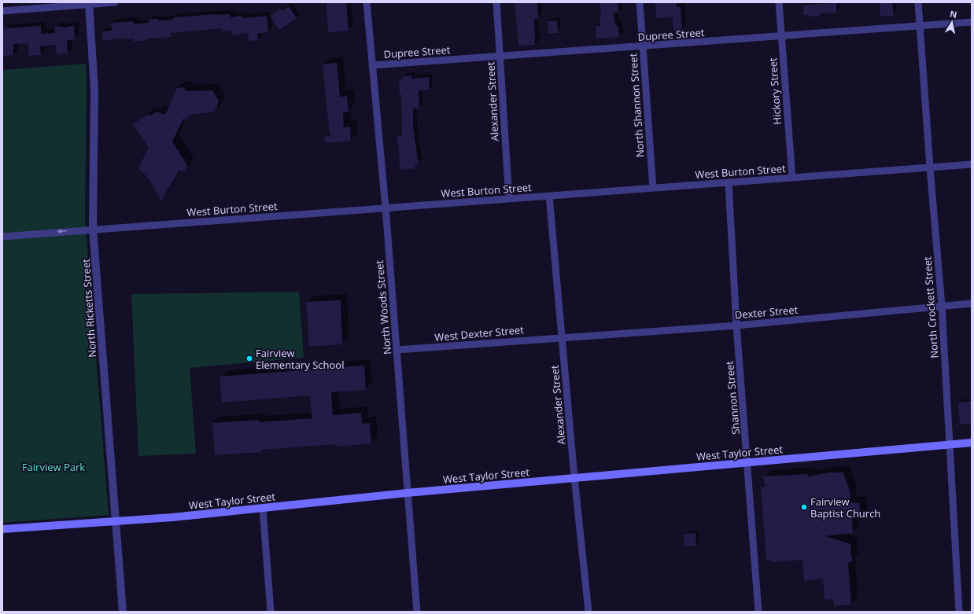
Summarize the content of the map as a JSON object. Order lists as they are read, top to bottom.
{
  "streets": {
    "main road": ["West Taylor Street"],
    "street": [
      "Dupree Street",
      "Hickory Street",
      "Alexander Street",
      "North Shannon Street",
      "West Burton Street",
      "North Woods Street",
      "North Crockett Street",
      "North Ricketts Street",
      "Dexter Street",
      "West Dexter Street",
      "Shannon Street"
    ]
  },
  "crossings": [
    ["Dupree Street", "Hickory Street"],
    ["Dupree Street", "Alexander Street"],
    ["Dupree Street", "North Shannon Street"],
    ["Dupree Street", "North Woods Street"],
    ["Dupree Street", "North Crockett Street"],
    ["Hickory Street", "West Burton Street"],
    ["Alexander Street", "West Burton Street"],
    ["Alexander Street", "Dexter Street"],
    ["Alexander Street", "West Dexter Street"],
    ["Alexander Street", "West Taylor Street"],
    ["North Shannon Street", "West Burton Street"],
    ["West Burton Street", "North Woods Street"],
    ["West Burton Street", "North Crockett Street"],
    ["West Burton Street", "North Ricketts Street"],
    ["West Burton Street", "Shannon Street"],
    ["North Woods Street", "West Dexter Street"],
    ["North Woods Street", "West Taylor Street"],
    ["North Crockett Street", "Dexter Street"],
    ["North Crockett Street", "West Taylor Street"],
    ["North Ricketts Street", "West Taylor Street"],
    ["Dexter Street", "West Dexter Street"],
    ["Dexter Street", "Shannon Street"],
    ["Shannon Street", "West Taylor Street"]
  ],
  "parks": ["Fairview Park"],
  "places": ["Fairview Elementary School", "Fairview Baptist Church"],
  "north": "top"
}
